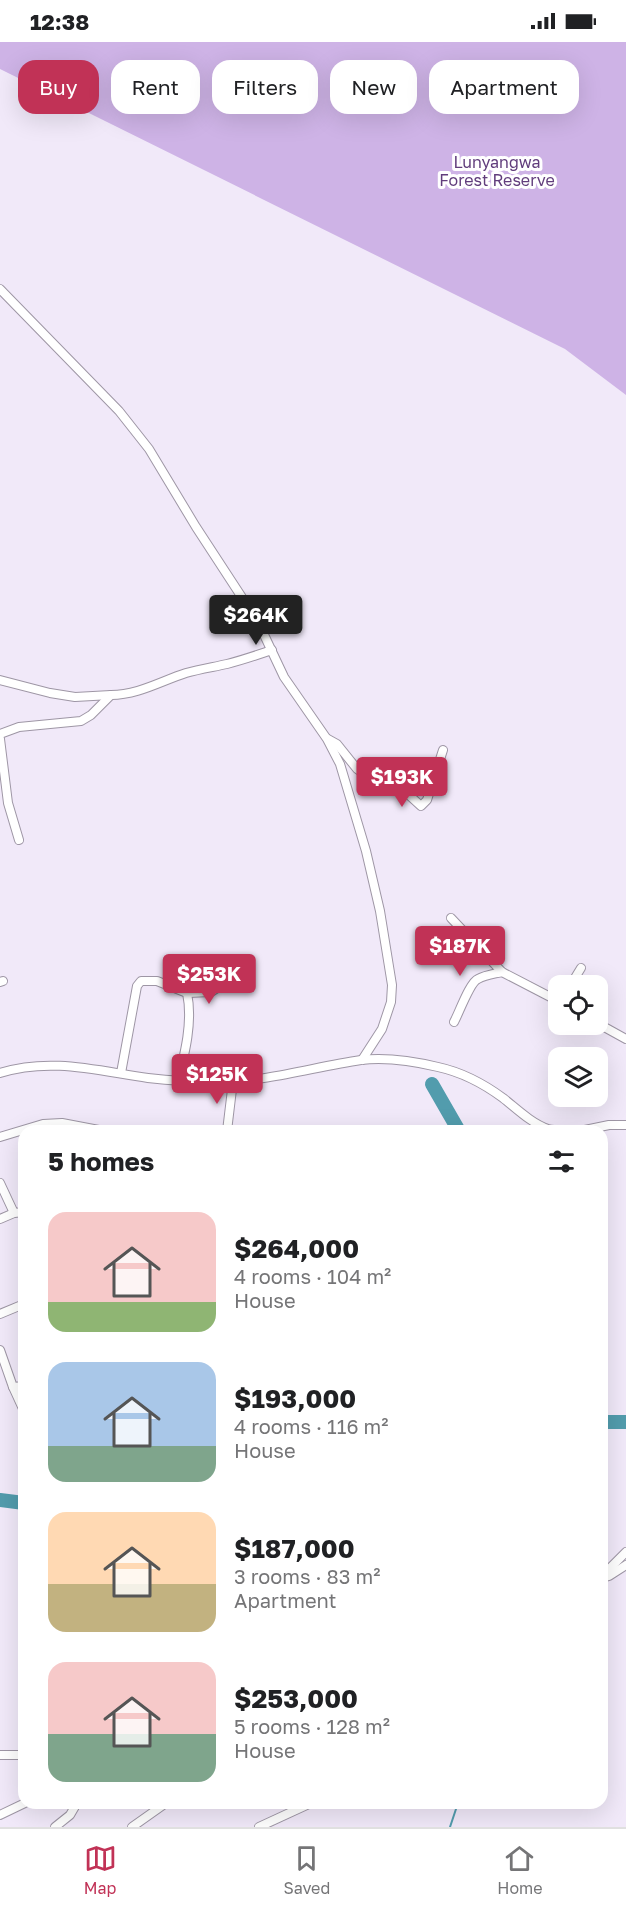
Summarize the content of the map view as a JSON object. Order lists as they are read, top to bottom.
{
  "parks": ["Lunyangwa Forest Reserve"],
  "page": {
    "status": "12:38",
    "chip": [
      "Buy",
      "Rent",
      "Filters",
      "New",
      "Apartment"
    ],
    "price": [
      "$264K",
      "$193K",
      "$187K",
      "$253K",
      "$125K"
    ],
    "heading": "5 homes",
    "list": [
      {
        "name": "$264,000",
        "note": "4 rooms · 104 m² · House"
      },
      {
        "name": "$193,000",
        "note": "4 rooms · 116 m² · House"
      },
      {
        "name": "$187,000",
        "note": "3 rooms · 83 m² · Apartment"
      },
      {
        "name": "$253,000",
        "note": "5 rooms · 128 m² · House"
      }
    ],
    "tabs": ["Map", "Saved", "Home"]
  }
}
